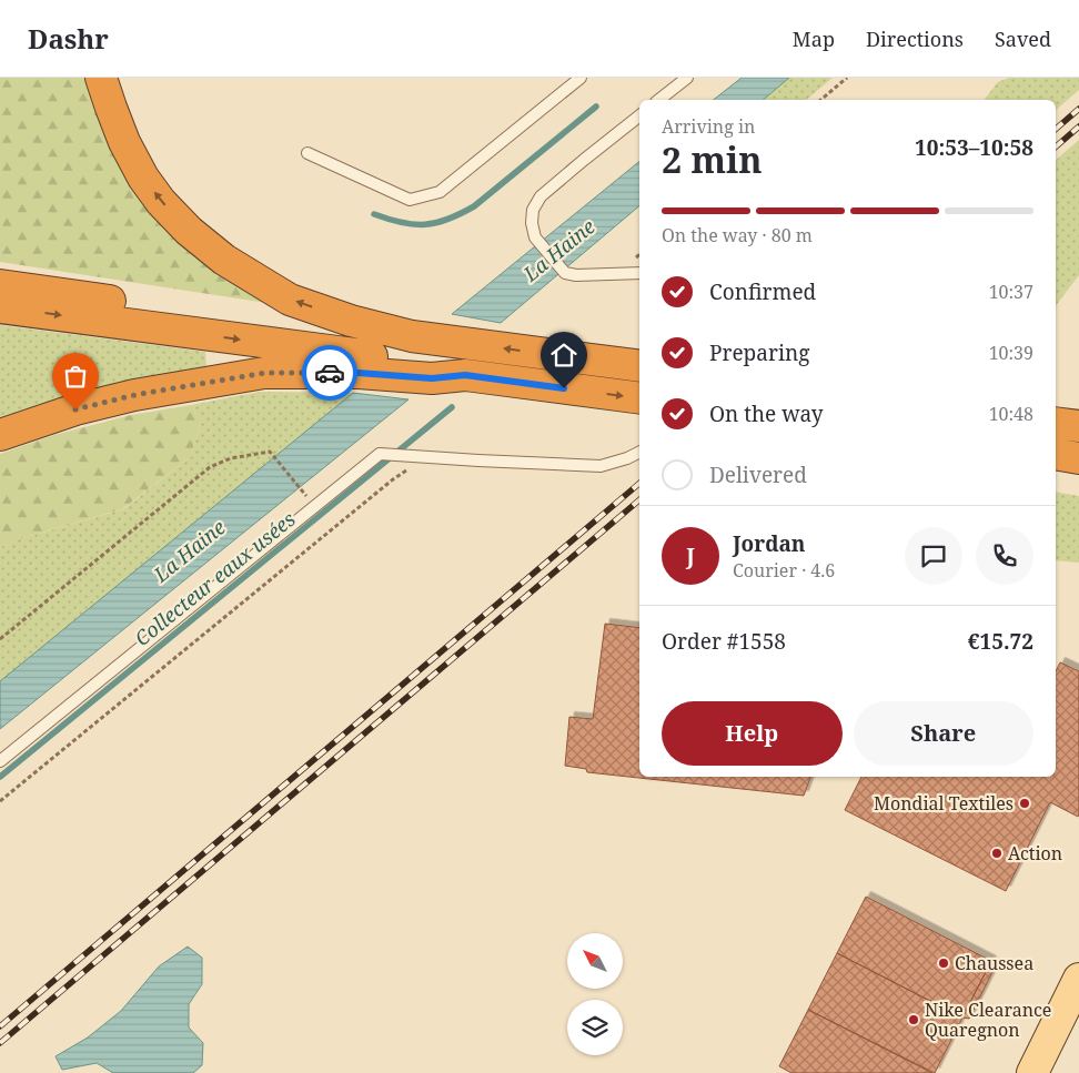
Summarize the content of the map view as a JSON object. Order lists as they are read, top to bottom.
{
  "water": ["La Haine", "Collecteur eaux usées"],
  "places": [
    "Mondial Textiles",
    "Action",
    "Chaussea",
    "Nike Clearance Quaregnon"
  ],
  "north": "top left",
  "page": {
    "header": "Dashr",
    "nav": ["Map", "Directions", "Saved"],
    "heading": ["2 min", "Arriving in", "10:53–10:58"],
    "panel": [
      "Jordan",
      "Courier · 4.6",
      "Order #1558",
      "€15.72"
    ],
    "bar": "On the way · 80 m",
    "list": [
      ["Confirmed", "10:37"],
      ["Preparing", "10:39"],
      ["On the way", "10:48"],
      "Delivered"
    ],
    "round": "J",
    "buttons": ["Help", "Share"]
  }
}
